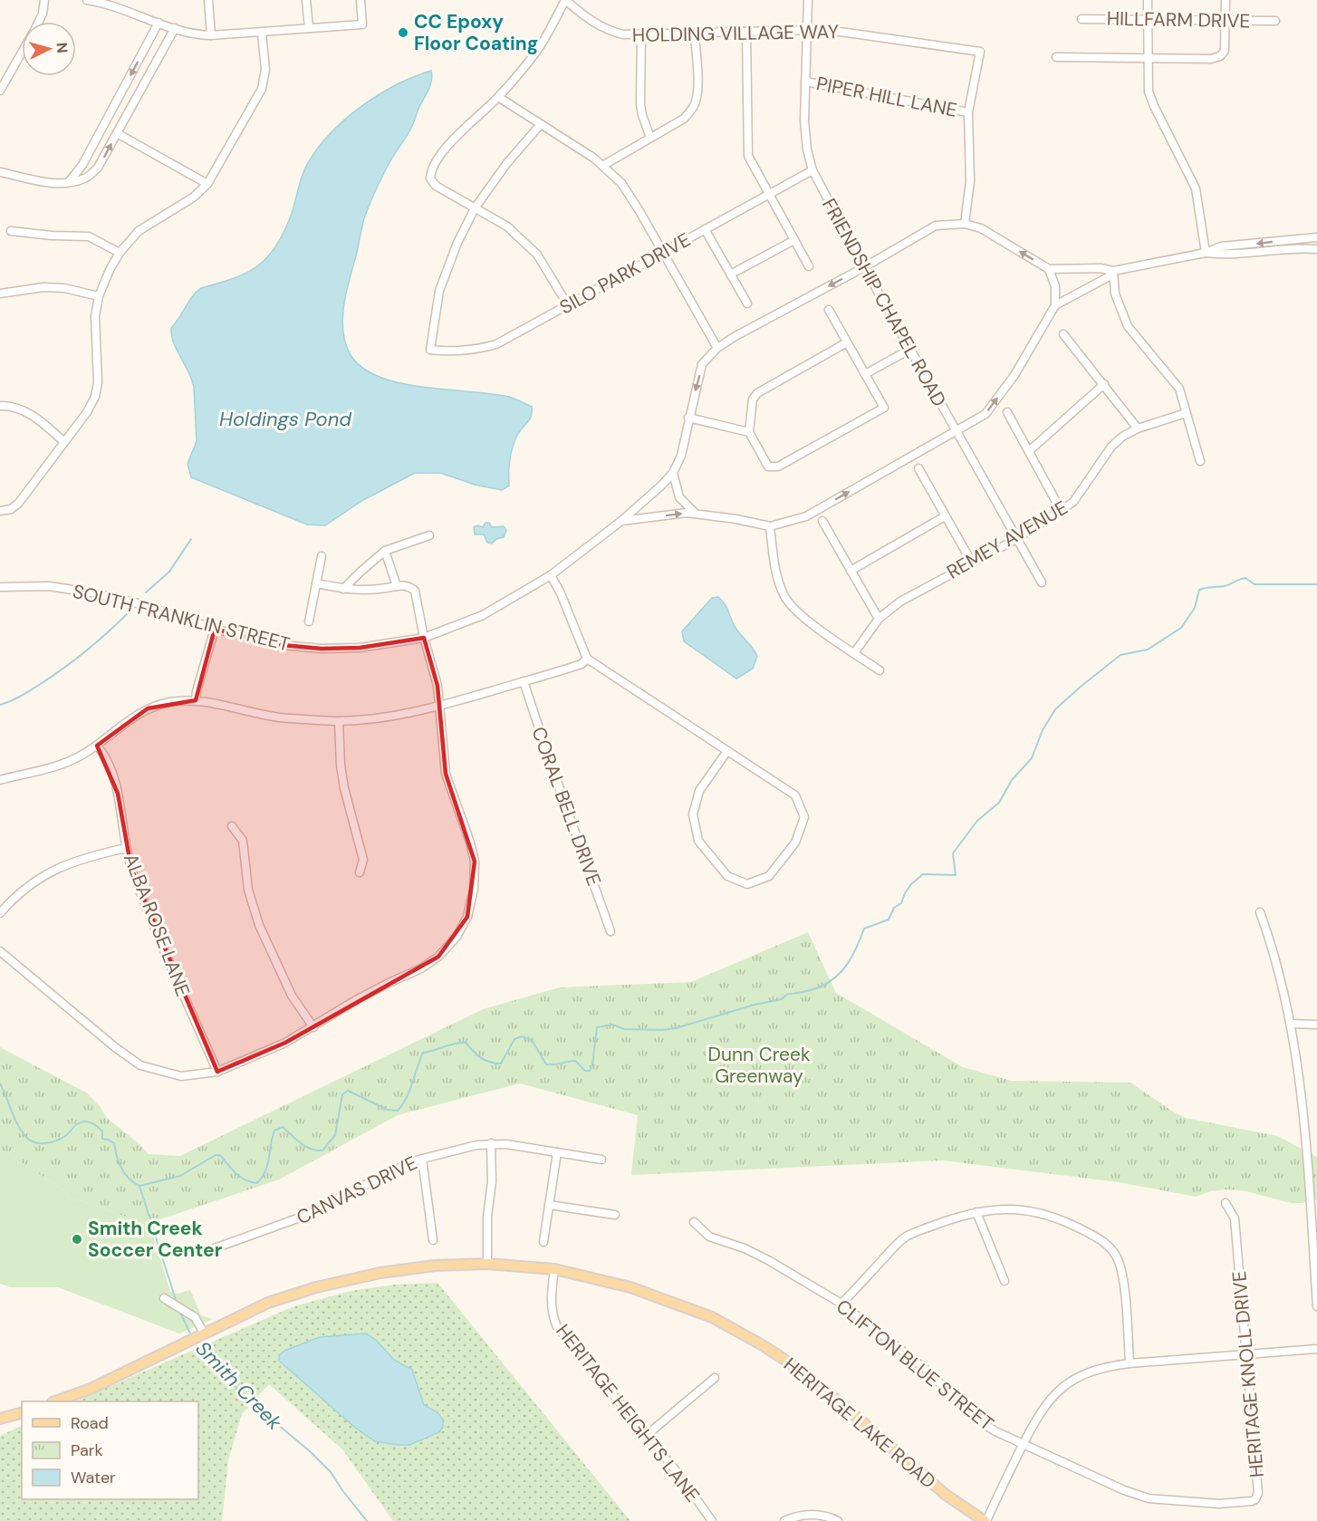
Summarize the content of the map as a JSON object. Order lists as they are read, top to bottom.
{
  "streets": {
    "main road": ["HERITAGE LAKE ROAD"],
    "street": [
      "HILLFARM DRIVE",
      "HOLDING VILLAGE WAY",
      "PIPER HILL LANE",
      "SILO PARK DRIVE",
      "FRIENDSHIP CHAPEL ROAD",
      "REMEY AVENUE",
      "SOUTH FRANKLIN STREET",
      "CORAL BELL DRIVE",
      "ALBA ROSE LANE",
      "CANVAS DRIVE",
      "CLIFTON BLUE STREET",
      "HERITAGE KNOLL DRIVE",
      "HERITAGE HEIGHTS LANE"
    ]
  },
  "crossings": [
    ["HOLDING VILLAGE WAY", "PIPER HILL LANE"],
    ["HOLDING VILLAGE WAY", "FRIENDSHIP CHAPEL ROAD"],
    ["PIPER HILL LANE", "FRIENDSHIP CHAPEL ROAD"],
    ["SILO PARK DRIVE", "FRIENDSHIP CHAPEL ROAD"],
    ["FRIENDSHIP CHAPEL ROAD", "REMEY AVENUE"],
    ["FRIENDSHIP CHAPEL ROAD", "SOUTH FRANKLIN STREET"],
    ["CLIFTON BLUE STREET", "HERITAGE KNOLL DRIVE"],
    ["HERITAGE HEIGHTS LANE", "HERITAGE LAKE ROAD"]
  ],
  "water": ["Holdings Pond", "Smith Creek"],
  "parks": ["Dunn Creek Greenway"],
  "places": ["CC Epoxy Floor Coating", "Smith Creek Soccer Center"],
  "legend": ["Road", "Park", "Water"],
  "north": "right"
}
